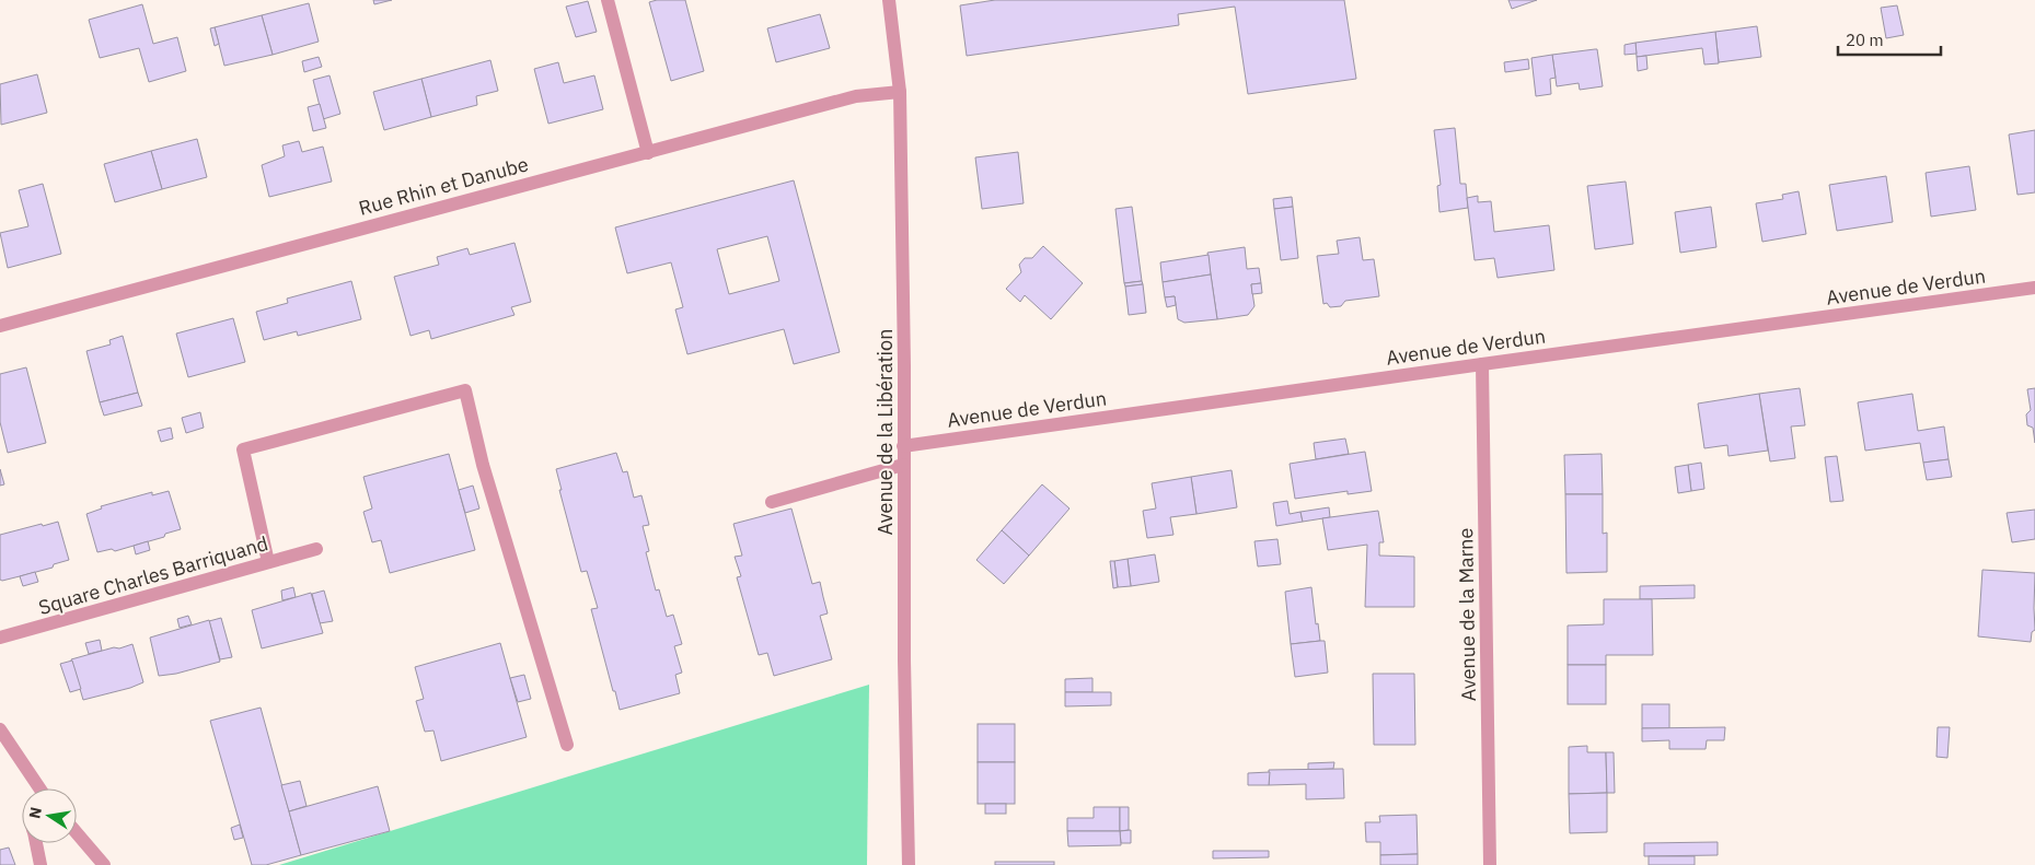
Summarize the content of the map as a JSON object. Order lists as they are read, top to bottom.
{
  "streets": {
    "street": [
      "Rue Rhin et Danube",
      "Avenue de Verdun",
      "Avenue de la Libération",
      "Square Charles Barriquand",
      "Avenue de la Marne"
    ]
  },
  "crossings": [
    ["Rue Rhin et Danube", "Avenue de la Libération"],
    ["Avenue de Verdun", "Avenue de la Libération"],
    ["Avenue de Verdun", "Avenue de la Marne"]
  ],
  "scale_bar": "20 m",
  "north": "left"
}
